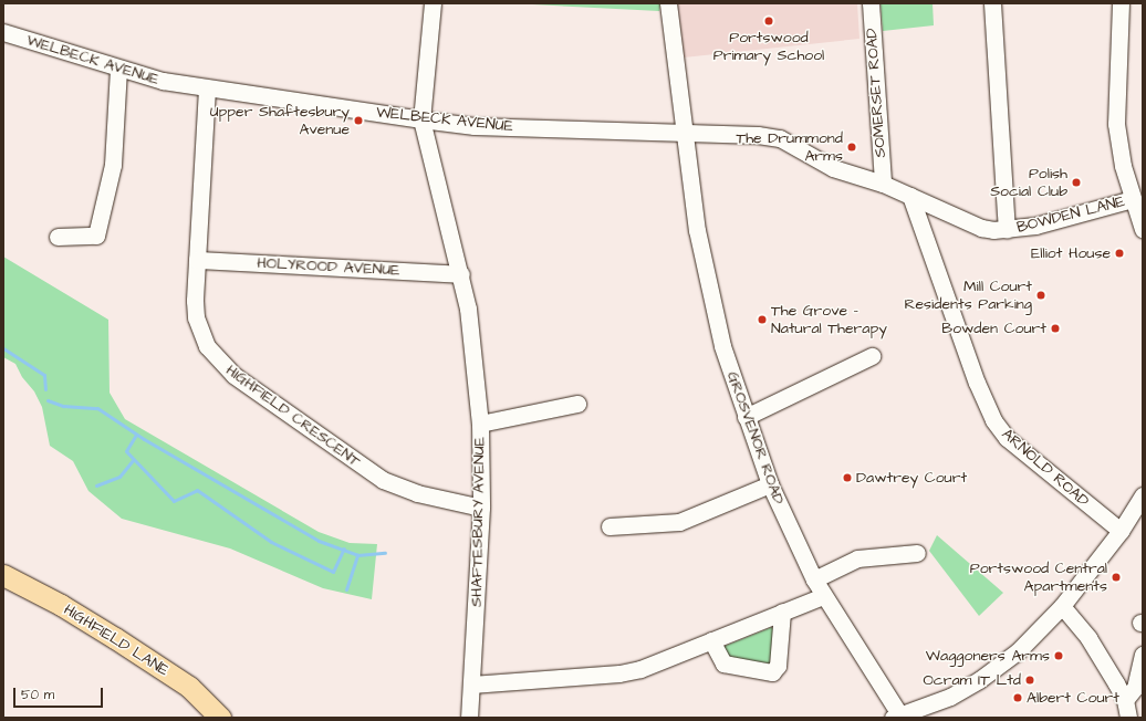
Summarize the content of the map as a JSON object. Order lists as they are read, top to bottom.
{
  "streets": {
    "main road": ["HIGHFIELD LANE"],
    "street": [
      "WELBECK AVENUE",
      "SOMERSET ROAD",
      "BOWDEN LANE",
      "HOLYROOD AVENUE",
      "HIGHFIELD CRESCENT",
      "GROSVENOR ROAD",
      "ARNOLD ROAD",
      "SHAFTESBURY AVENUE"
    ]
  },
  "crossings": [
    ["WELBECK AVENUE", "SOMERSET ROAD"],
    ["WELBECK AVENUE", "BOWDEN LANE"],
    ["WELBECK AVENUE", "HIGHFIELD CRESCENT"],
    ["WELBECK AVENUE", "GROSVENOR ROAD"],
    ["WELBECK AVENUE", "ARNOLD ROAD"],
    ["WELBECK AVENUE", "SHAFTESBURY AVENUE"],
    ["BOWDEN LANE", "ARNOLD ROAD"],
    ["HOLYROOD AVENUE", "HIGHFIELD CRESCENT"],
    ["HOLYROOD AVENUE", "SHAFTESBURY AVENUE"],
    ["HIGHFIELD CRESCENT", "SHAFTESBURY AVENUE"]
  ],
  "places": [
    "Portswood Primary School",
    "Upper Shaftesbury Avenue",
    "The Drummond Arms",
    "Polish Social Club",
    "Elliot House",
    "Mill Court Residents Parking",
    "The Grove - Natural Therapy",
    "Bowden Court",
    "Dawtrey Court",
    "Portswood Central Apartments",
    "Waggoners Arms",
    "Ocram IT Ltd",
    "Albert Court"
  ],
  "scale_bar": "50 m"
}
